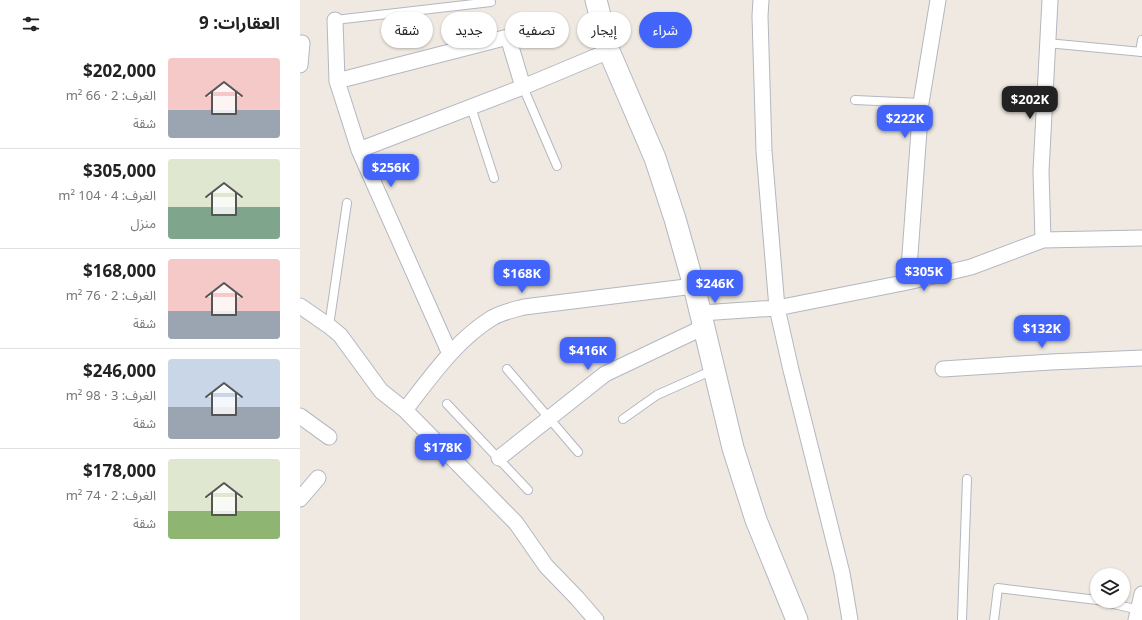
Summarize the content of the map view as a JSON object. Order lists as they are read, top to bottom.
{
  "page": {
    "heading": "العقارات: 9",
    "chip": [
      "شراء",
      "إيجار",
      "تصفية",
      "جديد",
      "شقة"
    ],
    "list": [
      {
        "name": "$202,000",
        "note": "الغرف: 2 · 66 m² · شقة"
      },
      {
        "name": "$305,000",
        "note": "الغرف: 4 · 104 m² · منزل"
      },
      {
        "name": "$168,000",
        "note": "الغرف: 2 · 76 m² · شقة"
      },
      {
        "name": "$246,000",
        "note": "الغرف: 3 · 98 m² · شقة"
      },
      {
        "name": "$178,000",
        "note": "الغرف: 2 · 74 m² · شقة"
      }
    ],
    "price": [
      "$202K",
      "$222K",
      "$256K",
      "$305K",
      "$168K",
      "$246K",
      "$132K",
      "$416K",
      "$178K"
    ]
  }
}
